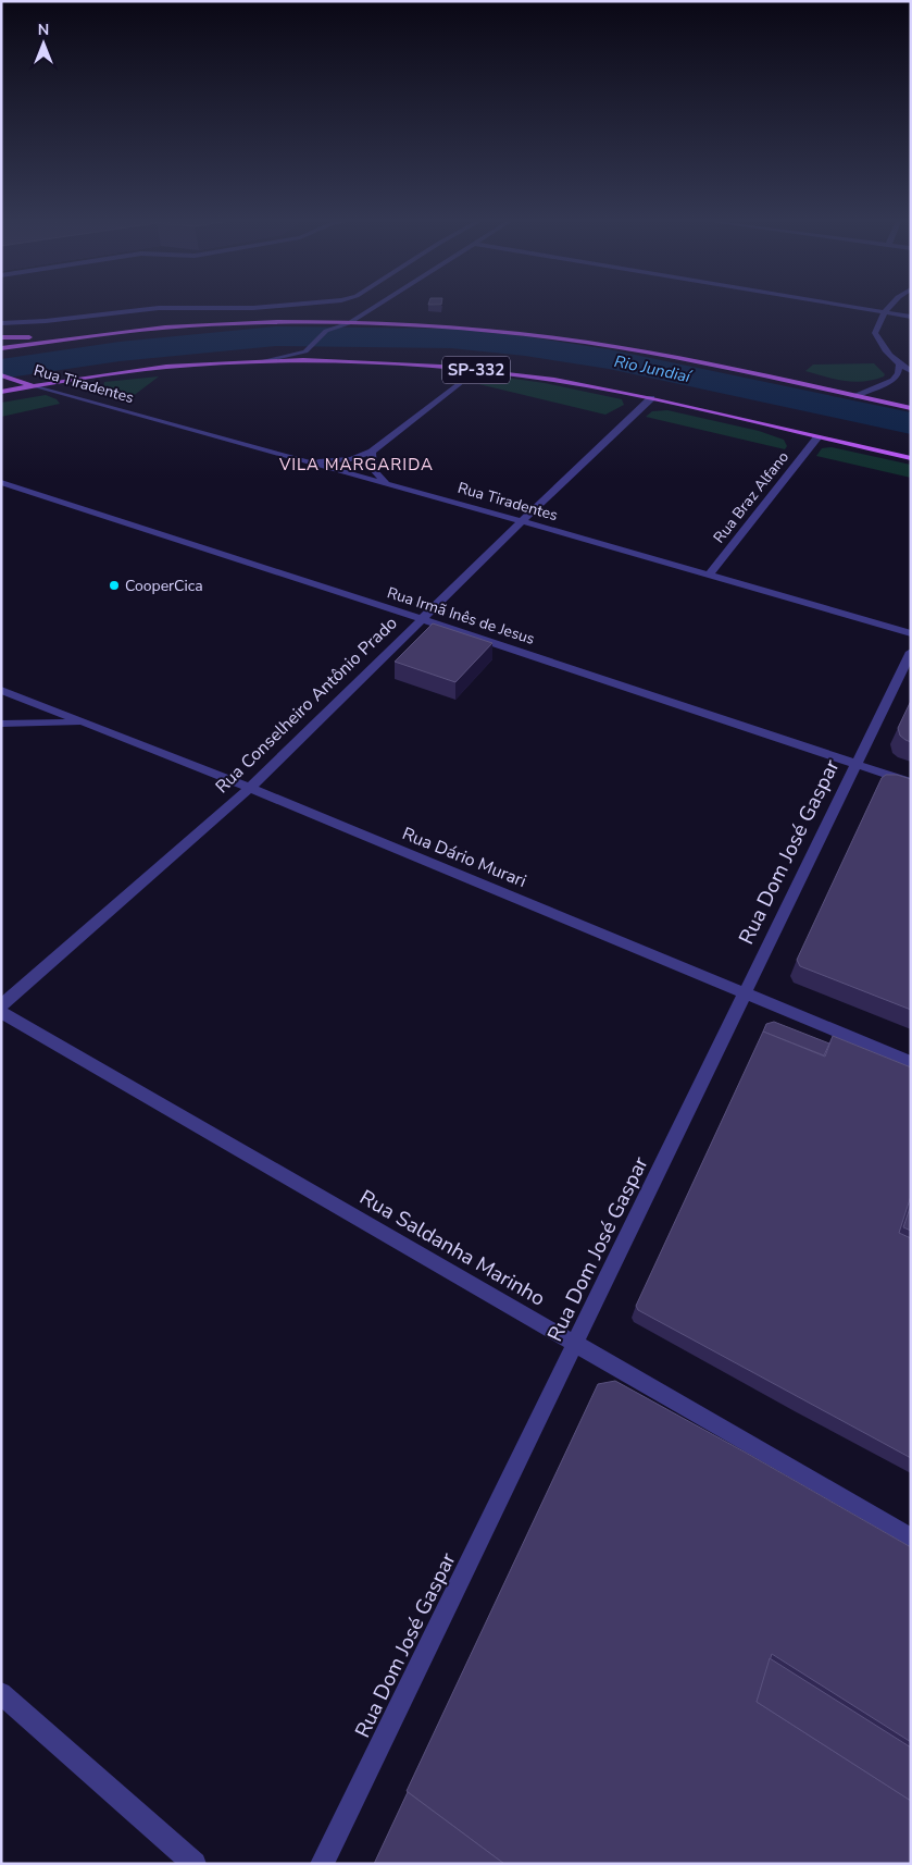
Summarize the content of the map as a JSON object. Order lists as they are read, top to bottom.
{
  "streets": {
    "main road": ["SP-332", "Rua Tiradentes"],
    "street": [
      "Rua Braz Alfano",
      "Rua Irmã Inês de Jesus",
      "Rua Conselheiro Antônio Prado",
      "Rua Dom José Gaspar",
      "Rua Dário Murari",
      "Rua Saldanha Marinho"
    ]
  },
  "crossings": [
    ["SP-332", "Rua Tiradentes"],
    ["SP-332", "Rua Braz Alfano"],
    ["SP-332", "Rua Conselheiro Antônio Prado"],
    ["Rua Tiradentes", "Rua Braz Alfano"],
    ["Rua Tiradentes", "Rua Conselheiro Antônio Prado"],
    ["Rua Irmã Inês de Jesus", "Rua Conselheiro Antônio Prado"],
    ["Rua Irmã Inês de Jesus", "Rua Dom José Gaspar"],
    ["Rua Conselheiro Antônio Prado", "Rua Dário Murari"],
    ["Rua Dom José Gaspar", "Rua Dário Murari"],
    ["Rua Dom José Gaspar", "Rua Saldanha Marinho"]
  ],
  "districts": ["VILA MARGARIDA"],
  "water": ["Rio Jundiaí"],
  "places": ["CooperCica"],
  "north": "top"
}
